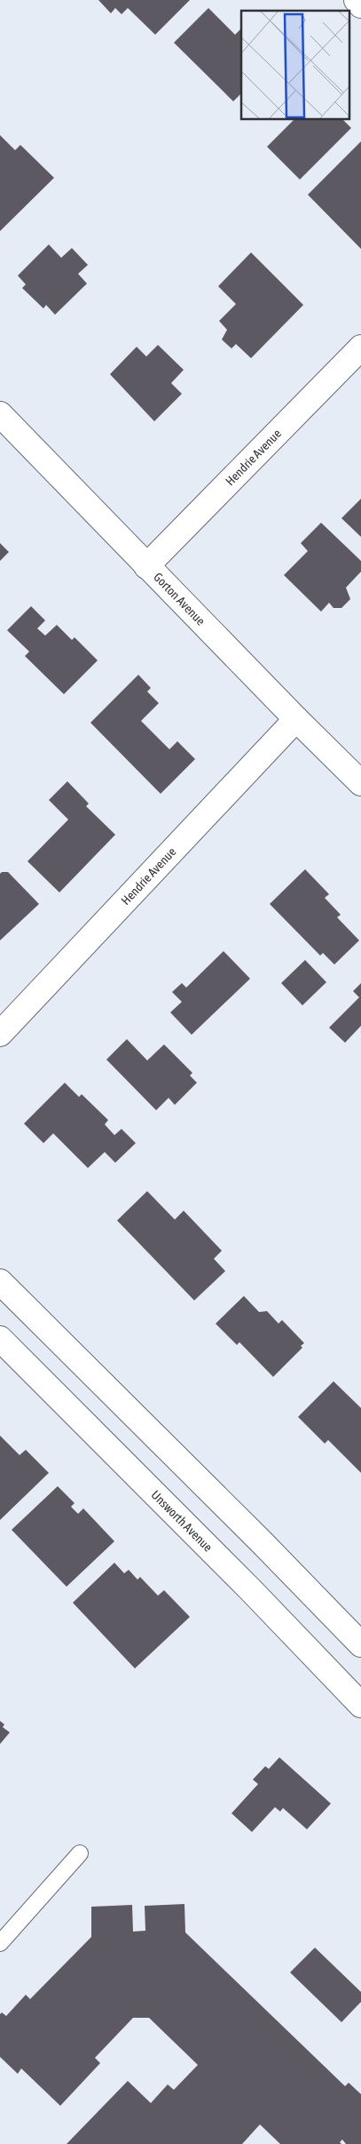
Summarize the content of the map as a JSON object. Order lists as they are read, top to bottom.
{
  "streets": {
    "street": ["Hendrie Avenue", "Gorton Avenue", "Unsworth Avenue"]
  },
  "crossings": [
    ["Hendrie Avenue", "Gorton Avenue"]
  ]
}
